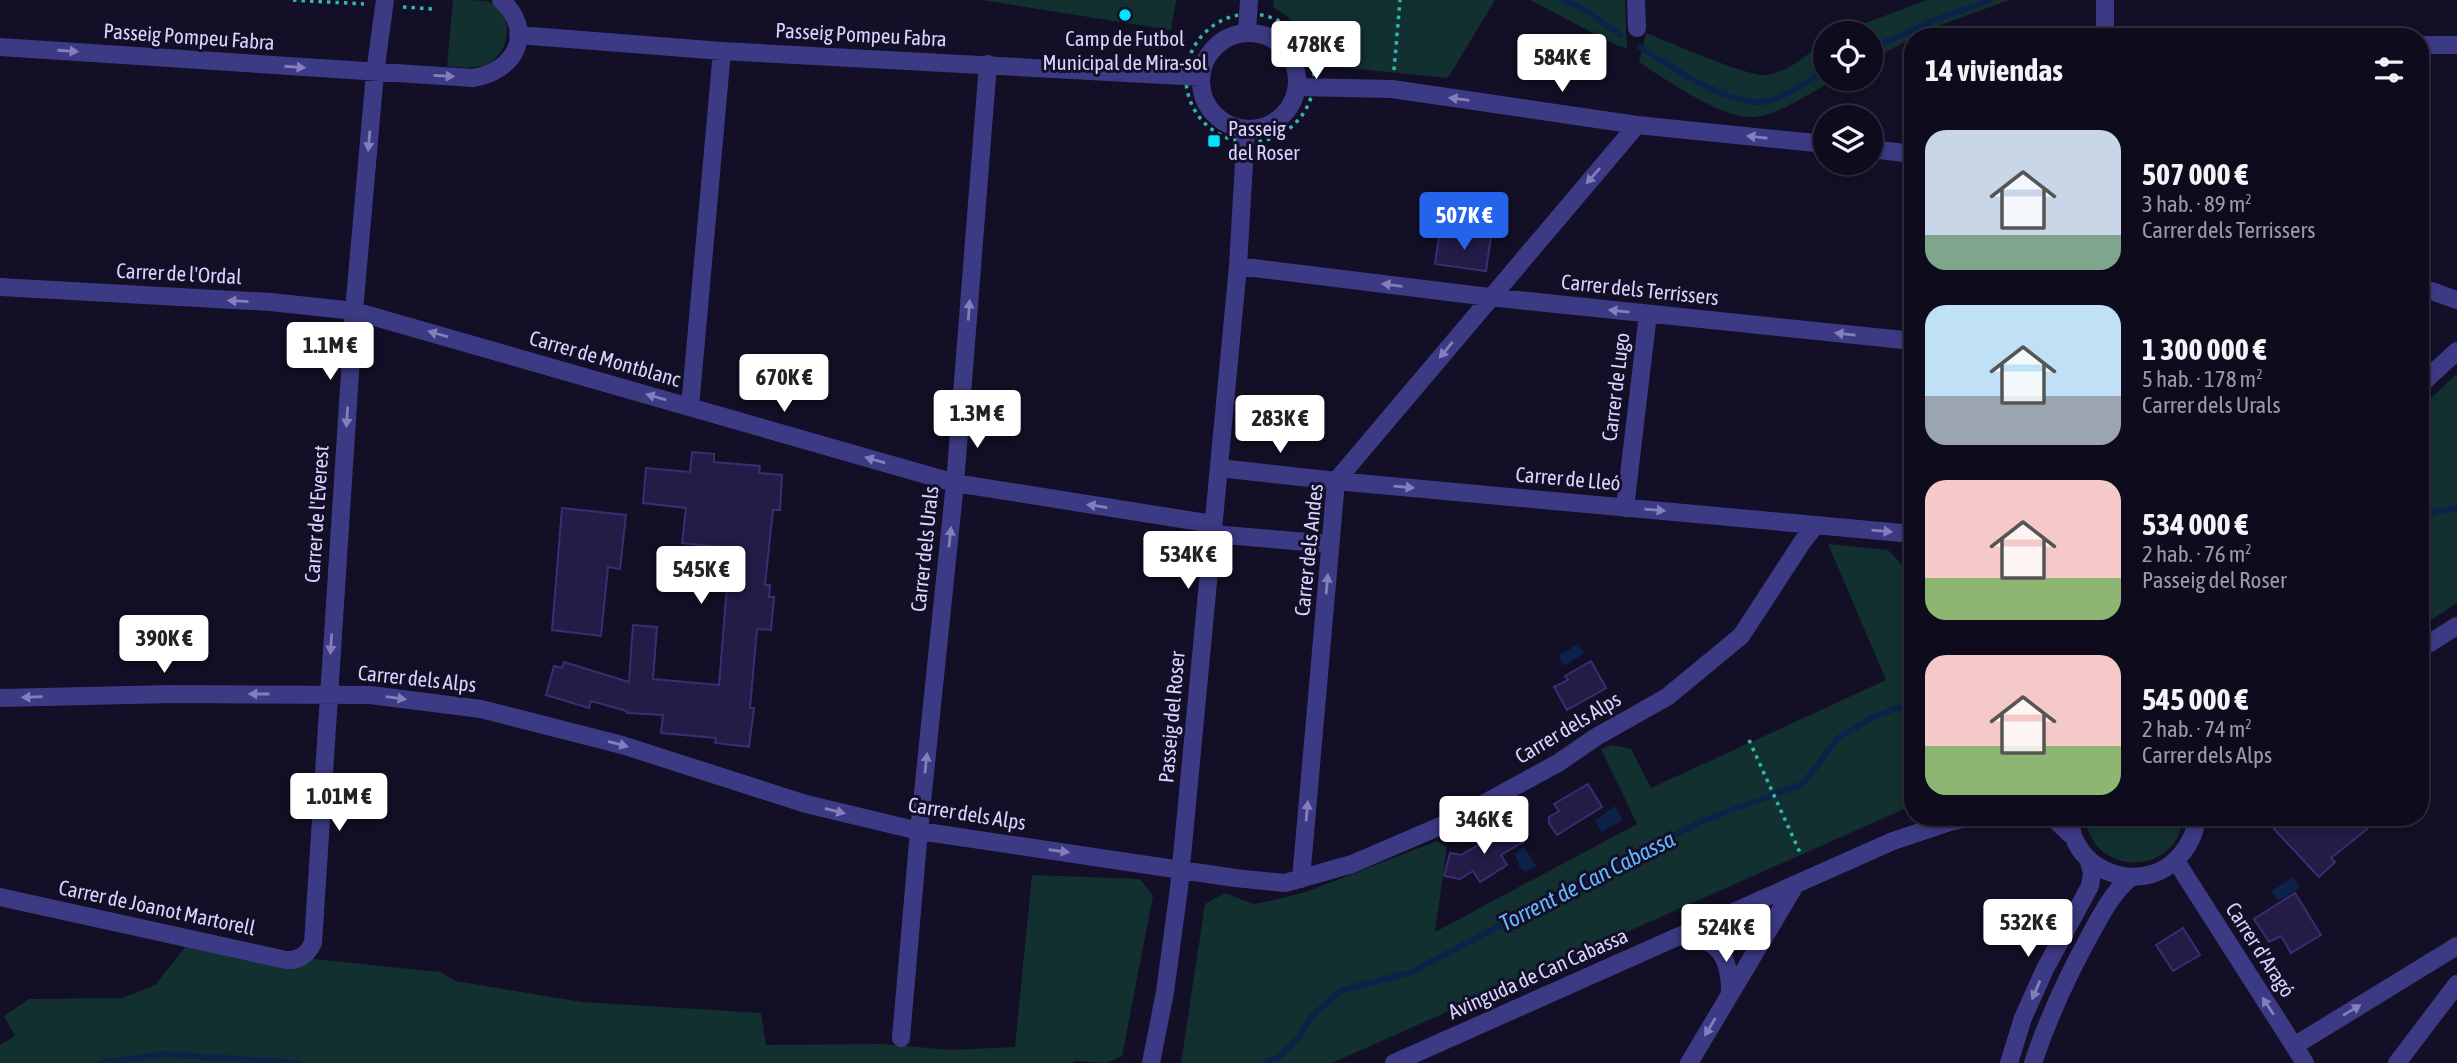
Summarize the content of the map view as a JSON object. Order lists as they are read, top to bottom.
{
  "streets": {
    "street": [
      "Passeig Pompeu Fabra",
      "Carrer de l'Ordal",
      "Carrer dels Terrissers",
      "Carrer de Montblanc",
      "Carrer de Lugo",
      "Carrer de Lleó",
      "Carrer de l'Everest",
      "Carrer dels Urals",
      "Carrer dels Andes",
      "Carrer dels Alps",
      "Passeig del Roser",
      "Carrer de Joanot Martorell",
      "Carrer d'Aragó",
      "Avinguda de Can Cabassa"
    ]
  },
  "crossings": [
    ["Passeig Pompeu Fabra", "Carrer de l'Everest"],
    ["Passeig Pompeu Fabra", "Carrer dels Urals"],
    ["Passeig Pompeu Fabra", "Passeig del Roser"],
    ["Carrer de l'Ordal", "Carrer de Montblanc"],
    ["Carrer de l'Ordal", "Carrer de l'Everest"],
    ["Carrer dels Terrissers", "Carrer de Lugo"],
    ["Carrer dels Terrissers", "Carrer dels Andes"],
    ["Carrer dels Terrissers", "Passeig del Roser"],
    ["Carrer de Montblanc", "Carrer de l'Everest"],
    ["Carrer de Montblanc", "Carrer dels Urals"],
    ["Carrer de Montblanc", "Carrer dels Andes"],
    ["Carrer de Montblanc", "Passeig del Roser"],
    ["Carrer de Lugo", "Carrer de Lleó"],
    ["Carrer de Lleó", "Carrer dels Andes"],
    ["Carrer de Lleó", "Carrer dels Alps"],
    ["Carrer de Lleó", "Passeig del Roser"],
    ["Carrer de l'Everest", "Carrer dels Alps"],
    ["Carrer de l'Everest", "Carrer de Joanot Martorell"],
    ["Carrer dels Urals", "Carrer dels Alps"],
    ["Carrer dels Andes", "Carrer dels Alps"],
    ["Carrer dels Alps", "Passeig del Roser"]
  ],
  "one_way": [
    "Passeig Pompeu Fabra",
    "Carrer de l'Ordal",
    "Carrer dels Terrissers",
    "Carrer de Montblanc",
    "Carrer de Lleó",
    "Carrer de l'Everest",
    "Carrer dels Urals",
    "Carrer d'Aragó"
  ],
  "water": ["Torrent de Can Cabassa"],
  "places": {
    "other": ["Camp de Futbol Municipal de Mira-sol"],
    "transit": ["Passeig del Roser"]
  },
  "page": {
    "price": [
      "478K €",
      "584K €",
      "507K €",
      "1.1M €",
      "670K €",
      "1.3M €",
      "283K €",
      "534K €",
      "545K €",
      "390K €",
      "1.01M €",
      "346K €",
      "532K €",
      "524K €"
    ],
    "heading": "14 viviendas",
    "list": [
      {
        "name": "507 000 €",
        "note": "3 hab. · 89 m² · Carrer dels Terrissers"
      },
      {
        "name": "1 300 000 €",
        "note": "5 hab. · 178 m² · Carrer dels Urals"
      },
      {
        "name": "534 000 €",
        "note": "2 hab. · 76 m² · Passeig del Roser"
      },
      {
        "name": "545 000 €",
        "note": "2 hab. · 74 m² · Carrer dels Alps"
      }
    ]
  }
}
